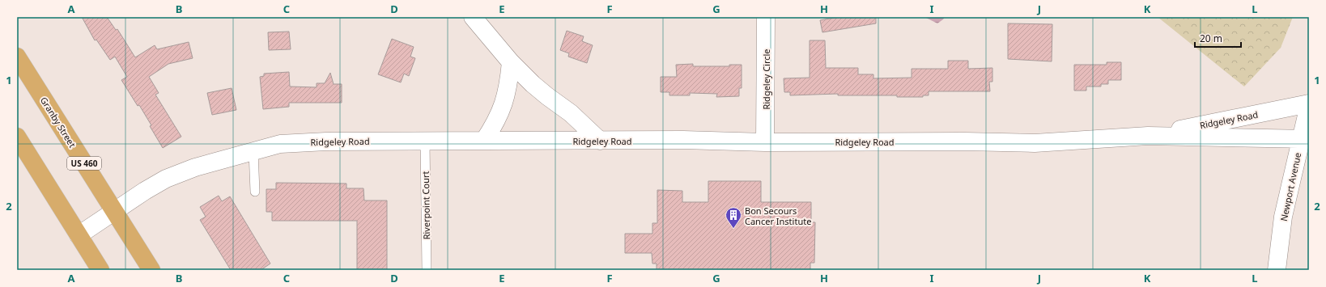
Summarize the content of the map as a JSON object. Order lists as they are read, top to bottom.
{
  "streets": {
    "main road": ["Granby Street", "US 460"],
    "street": ["Ridgeley Circle", "Ridgeley Road", "Newport Avenue"],
    "lane": ["Riverpoint Court"]
  },
  "crossings": [
    ["Ridgeley Circle", "Ridgeley Road"],
    ["Ridgeley Road", "Granby Street"],
    ["Ridgeley Road", "Newport Avenue"],
    ["Ridgeley Road", "Riverpoint Court"]
  ],
  "places": {
    "building": ["Bon Secours Cancer Institute"]
  },
  "scale_bar": "20 m",
  "grid": {
    "columns": [
      "A",
      "B",
      "C",
      "D",
      "E",
      "F",
      "G",
      "H",
      "I",
      "J",
      "K",
      "L"
    ],
    "rows": ["1", "2"]
  }
}
